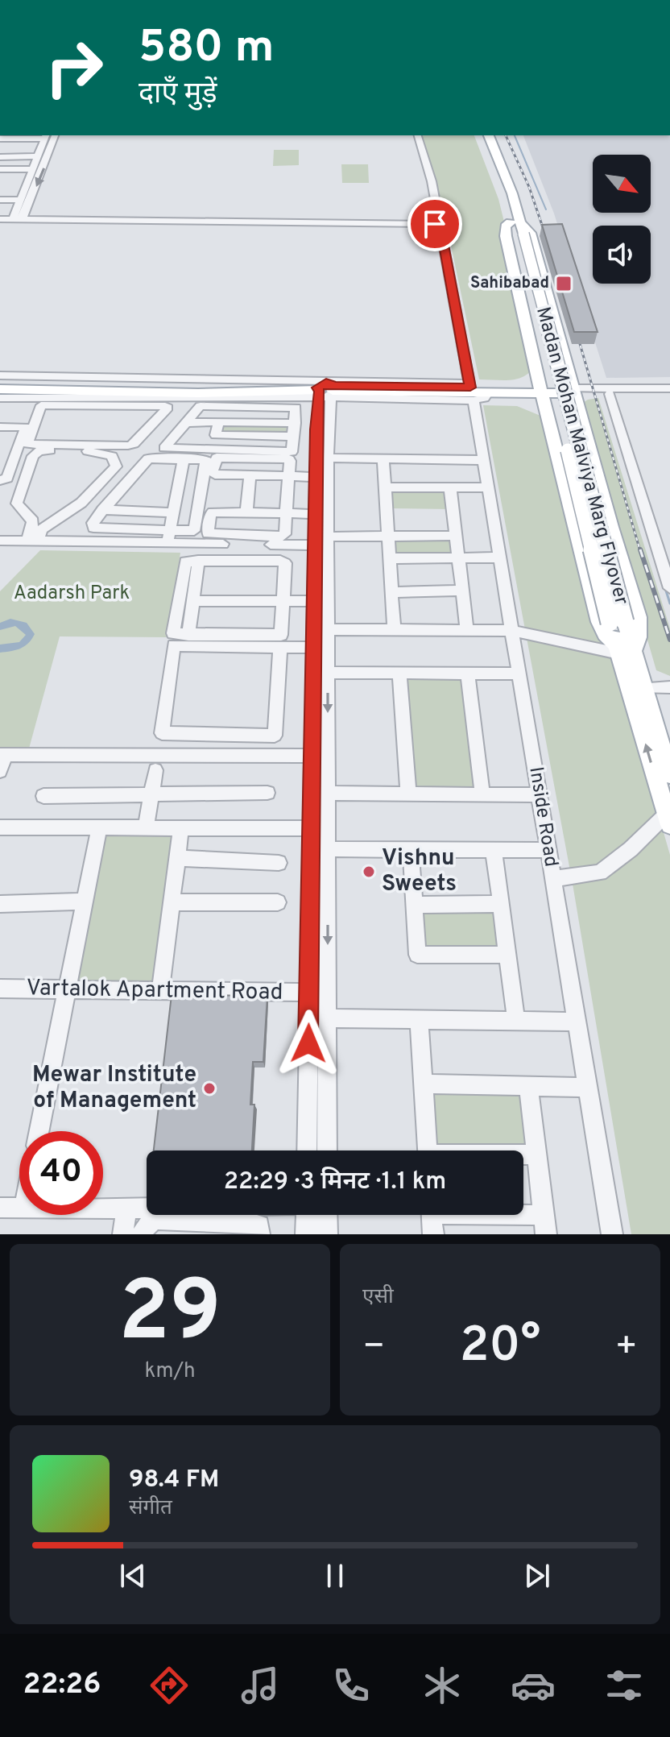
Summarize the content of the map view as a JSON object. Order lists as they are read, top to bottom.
{
  "streets": {
    "main road": ["Madan Mohan Malviya Marg Flyover"],
    "street": ["Inside Road", "Vartalok Apartment Road"]
  },
  "parks": ["Aadarsh Park"],
  "places": {
    "transit": ["Sahibabad"],
    "other": ["Vishnu Sweets", "Mewar Institute of Management"]
  },
  "north": "bottom right",
  "page": {
    "turn": ["580 m", "दाएँ मुड़ें"],
    "limit": "40",
    "trip": "22:29 · 3 मिनट · 1.1 km",
    "tile": [
      ["29", "km/h"],
      "एसी"
    ],
    "heat": ["−", "20°", "+"],
    "song": ["98.4 FM", "संगीत"],
    "tabs": "22:26"
  }
}
